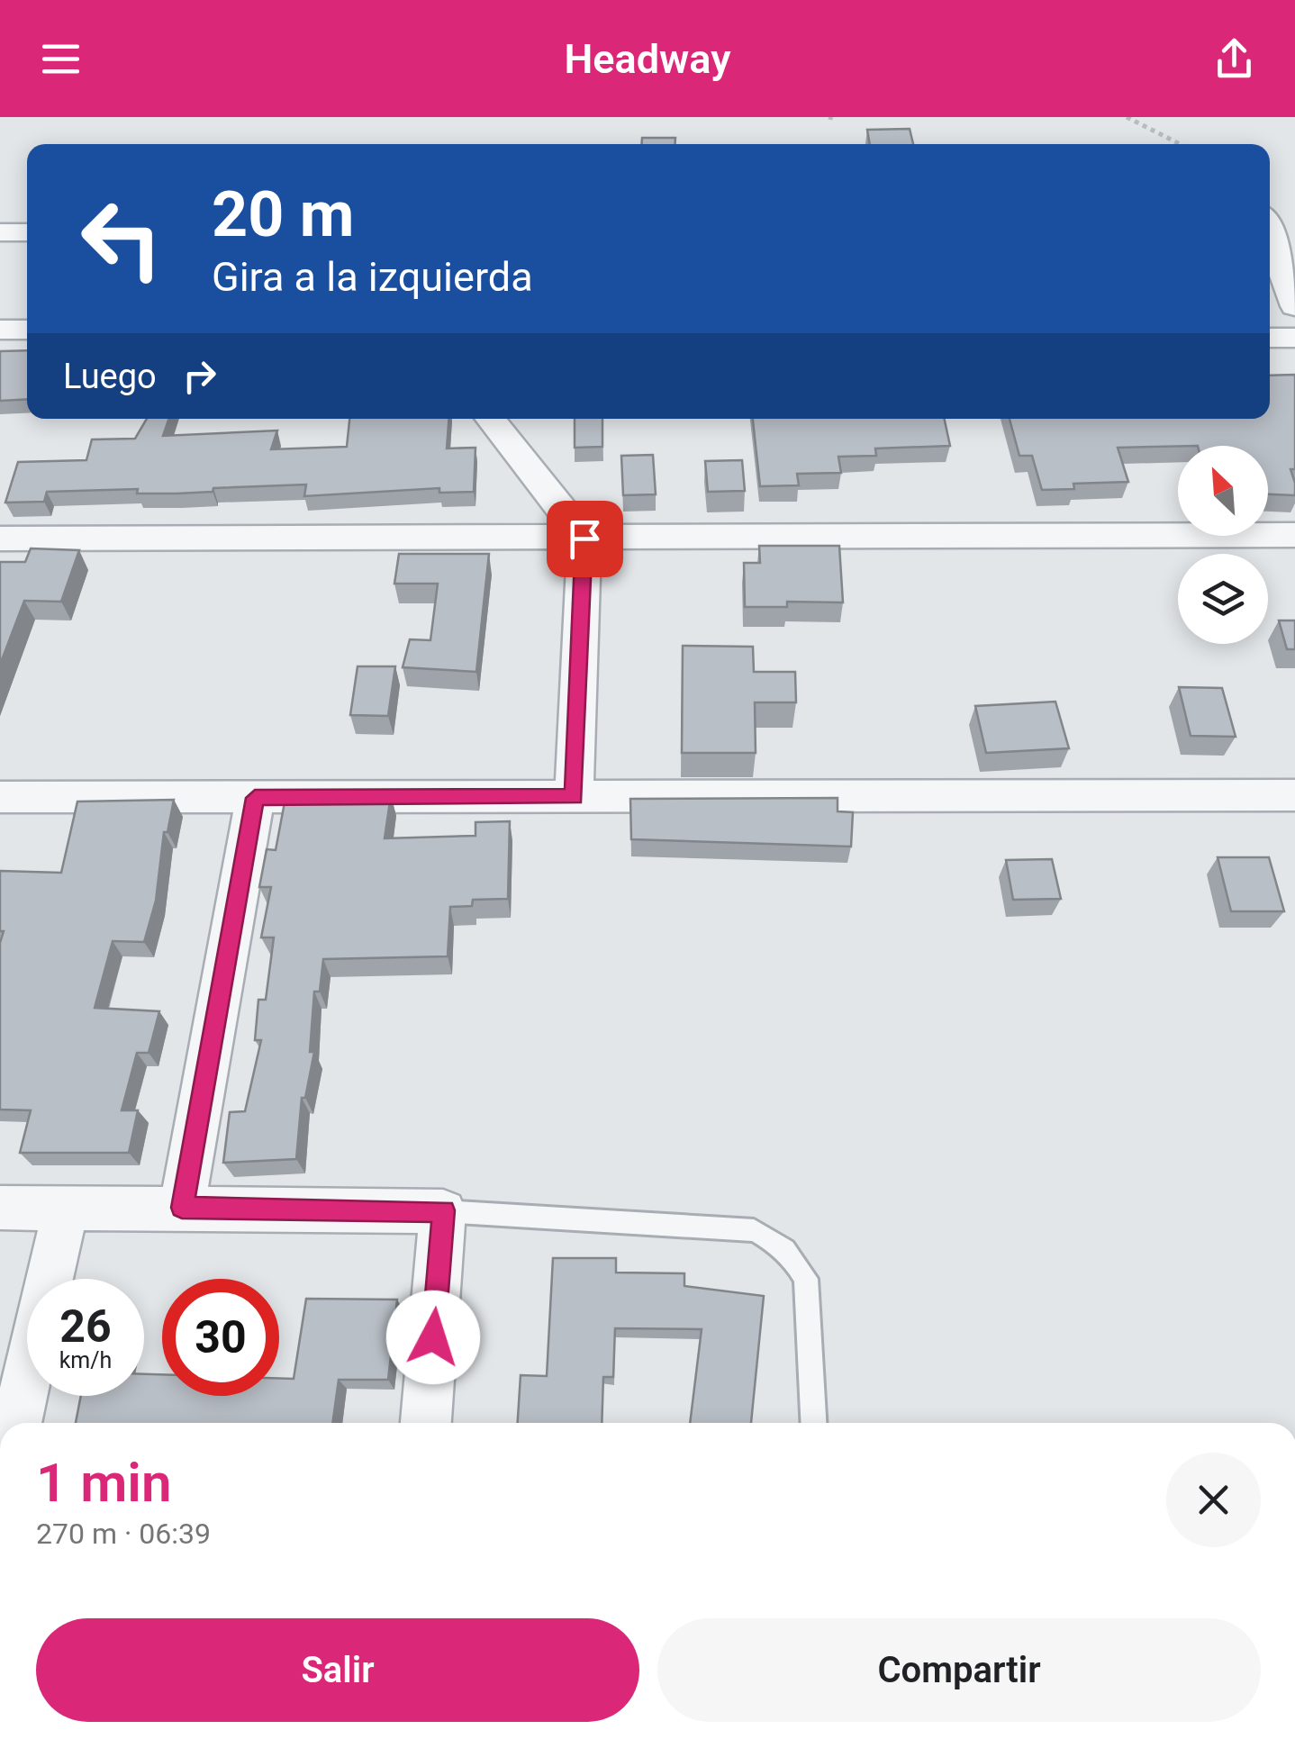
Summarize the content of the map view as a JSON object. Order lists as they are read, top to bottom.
{
  "north": "top left",
  "page": {
    "header": "Headway",
    "turn": ["20 m", "Gira a la izquierda"],
    "then": "Luego",
    "speed": "26 km/h",
    "limit": "30",
    "heading": ["1 min", "270 m · 06:39"],
    "buttons": ["Salir", "Compartir"]
  }
}
